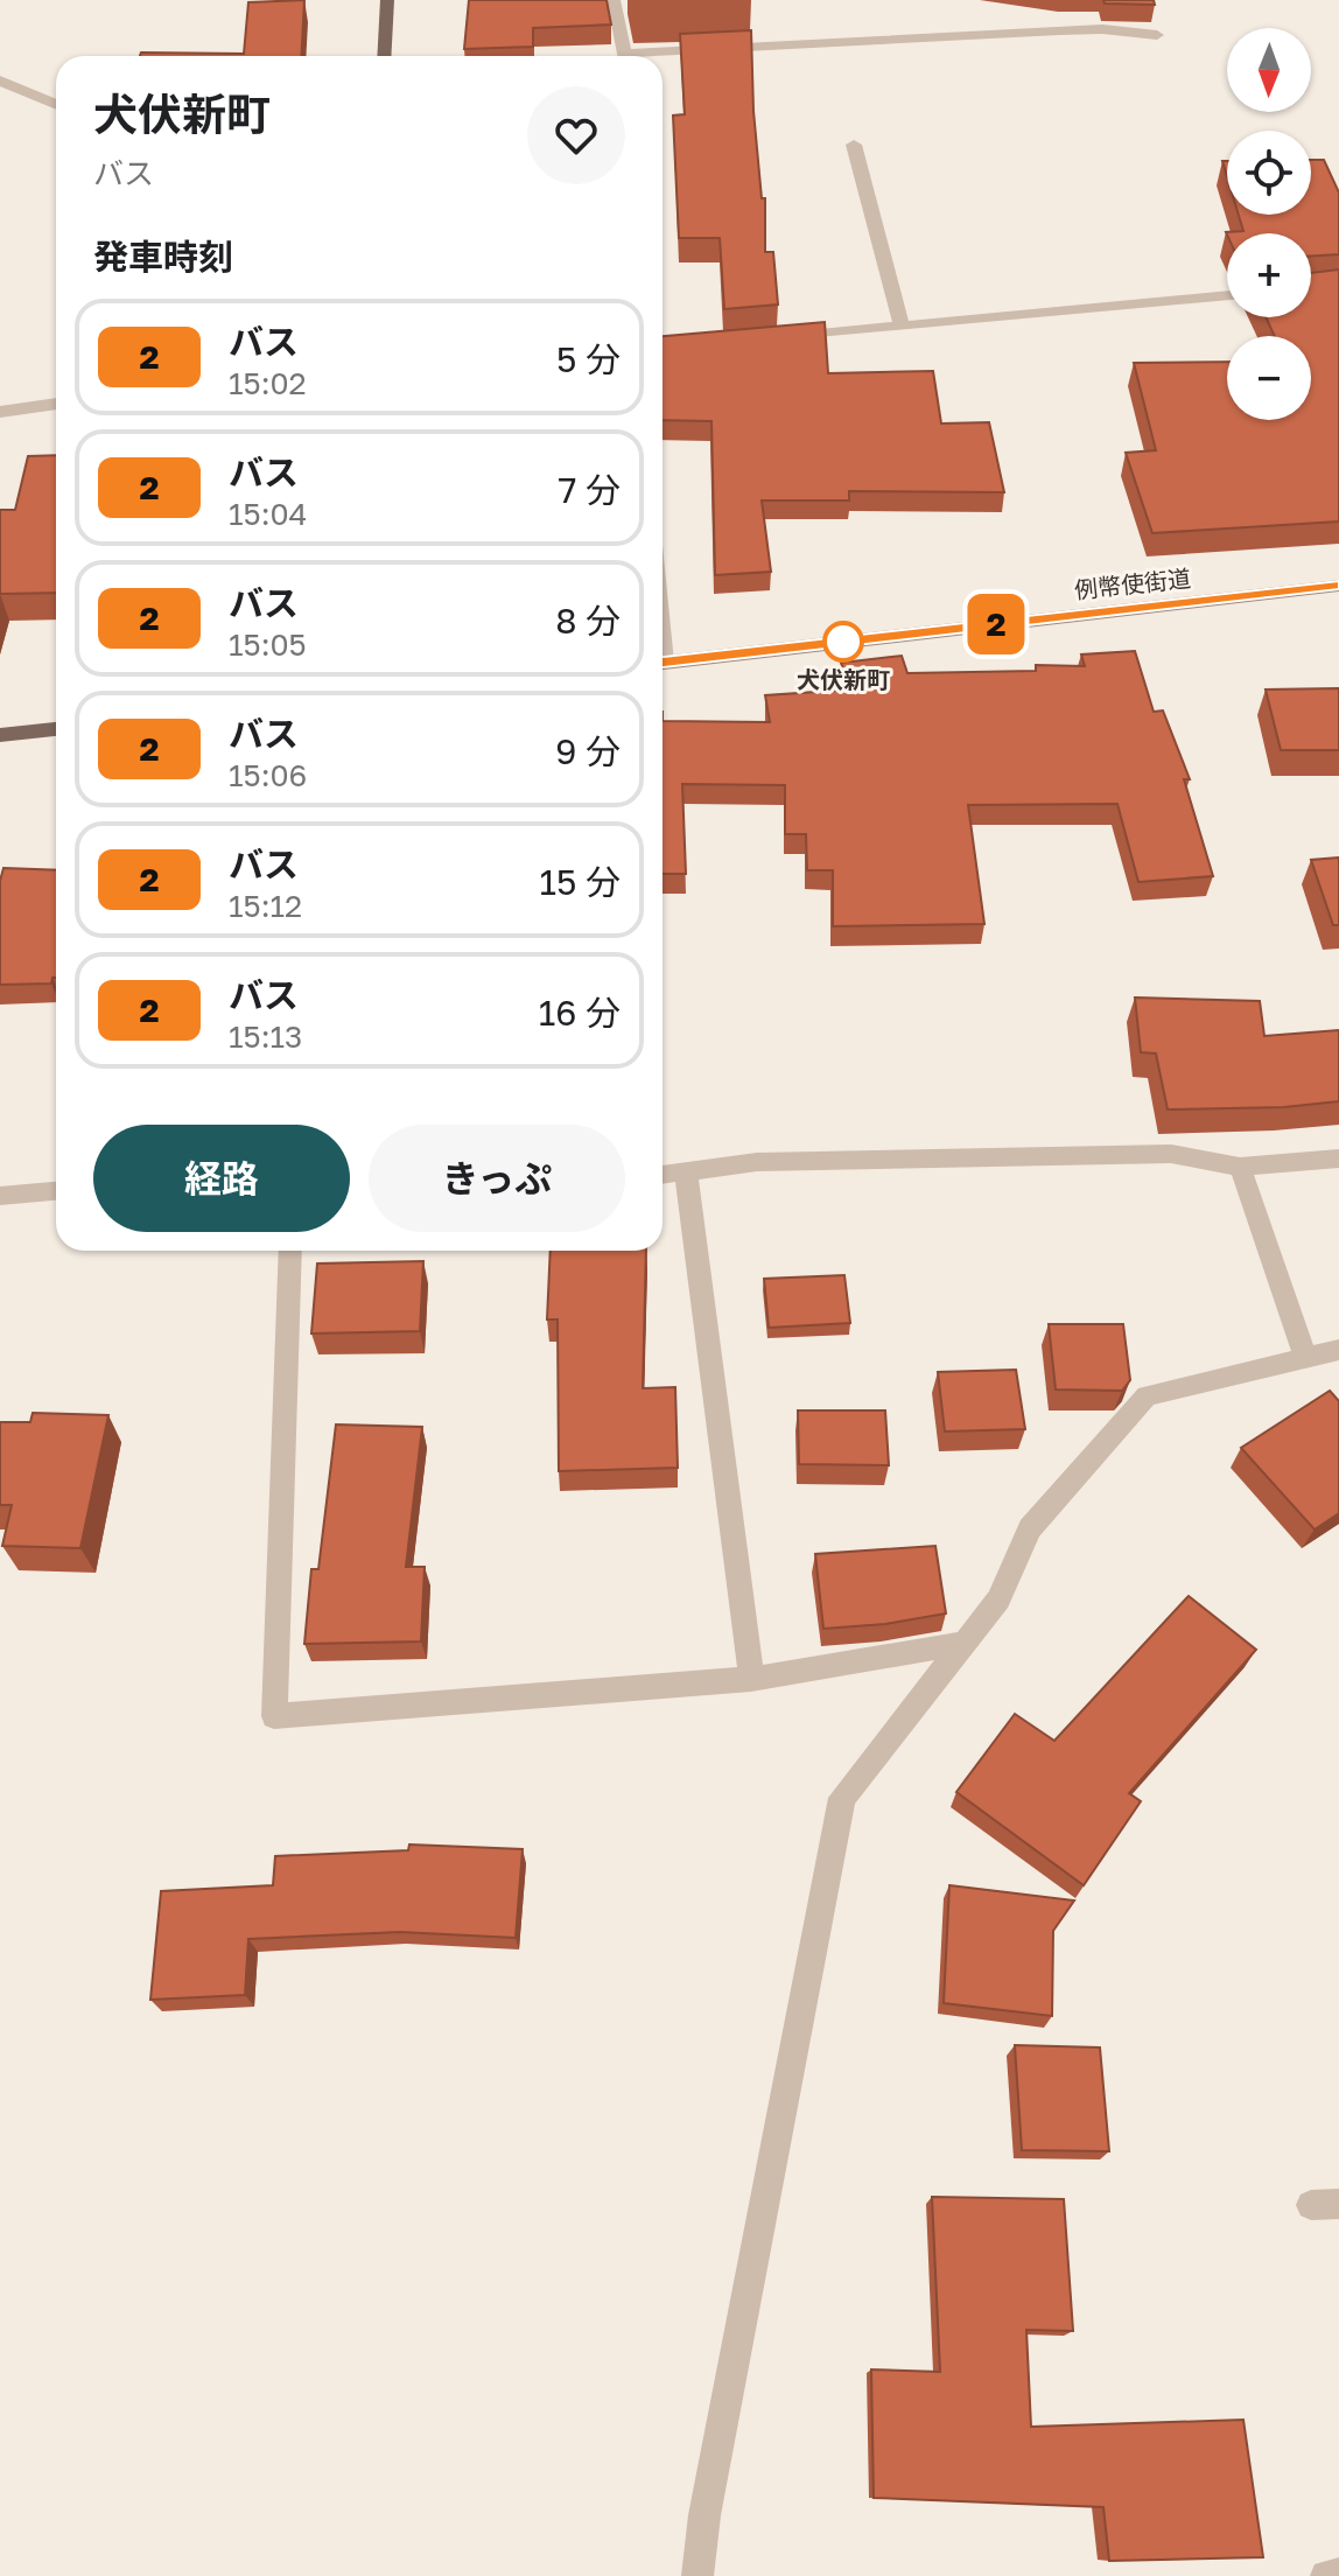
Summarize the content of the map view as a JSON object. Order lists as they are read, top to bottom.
{
  "streets": {
    "main road": ["例幣使街道"]
  },
  "places": ["犬伏新町"],
  "lines": ["bus line 2"],
  "north": "bottom",
  "page": {
    "on_map": "2",
    "map_buttons": ["+", "−"],
    "heading": [
      ["犬伏新町", "バス"],
      "発車時刻"
    ],
    "list": [
      {
        "mark": "2",
        "name": "バス",
        "note": "15:02",
        "value": "5 分"
      },
      {
        "mark": "2",
        "name": "バス",
        "note": "15:04",
        "value": "7 分"
      },
      {
        "mark": "2",
        "name": "バス",
        "note": "15:05",
        "value": "8 分"
      },
      {
        "mark": "2",
        "name": "バス",
        "note": "15:06",
        "value": "9 分"
      },
      {
        "mark": "2",
        "name": "バス",
        "note": "15:12",
        "value": "15 分"
      },
      {
        "mark": "2",
        "name": "バス",
        "note": "15:13",
        "value": "16 分"
      }
    ],
    "buttons": ["経路", "きっぷ"]
  }
}
